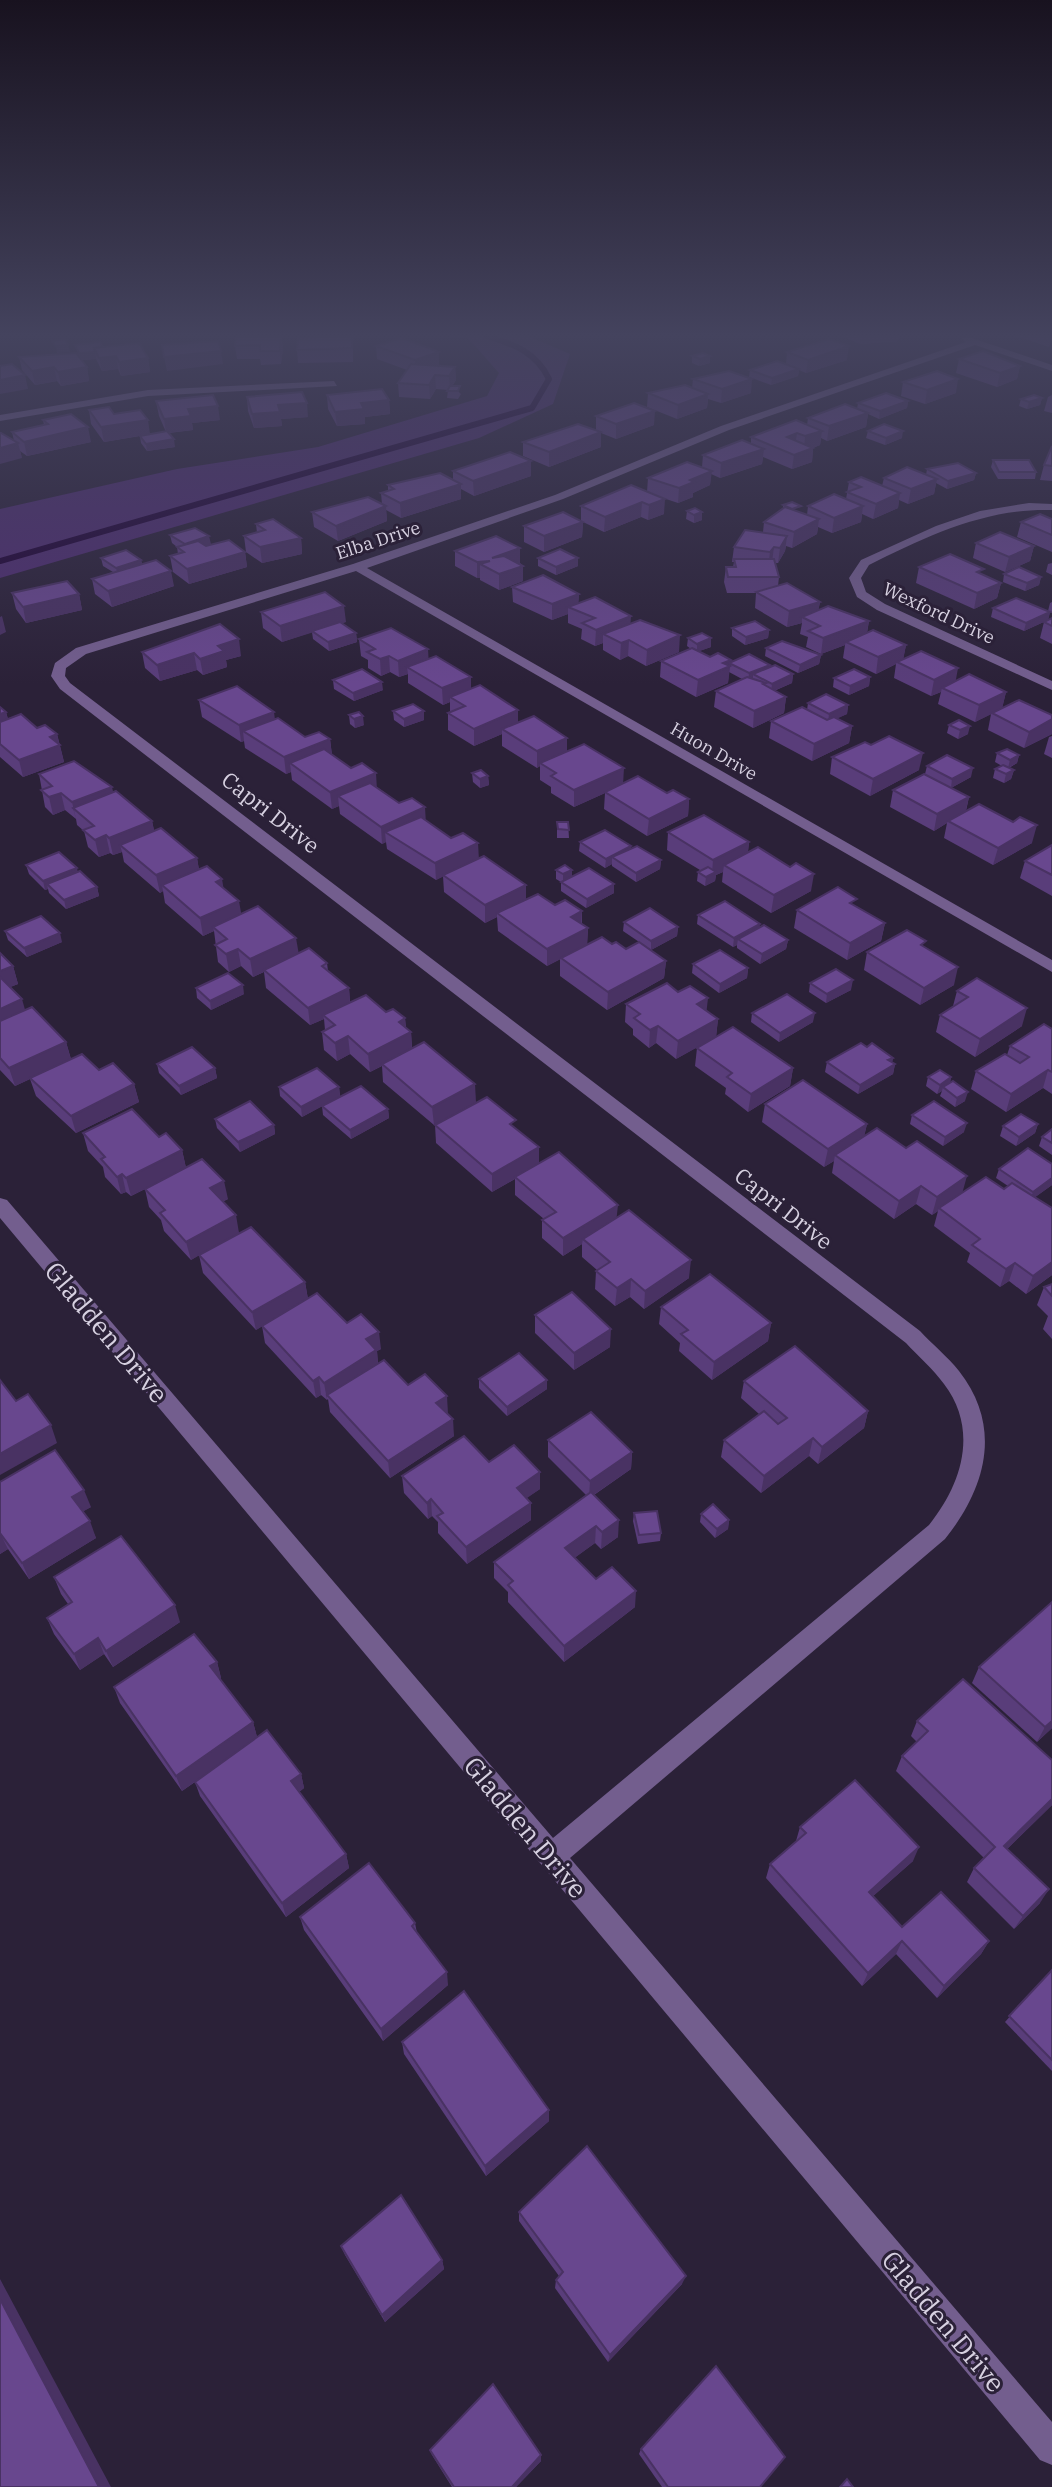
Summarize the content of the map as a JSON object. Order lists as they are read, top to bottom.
{
  "streets": {
    "street": [
      "Elba Drive",
      "Wexford Drive",
      "Huon Drive",
      "Capri Drive",
      "Gladden Drive"
    ]
  },
  "crossings": [
    ["Elba Drive", "Huon Drive"],
    ["Elba Drive", "Capri Drive"],
    ["Capri Drive", "Gladden Drive"]
  ]
}
